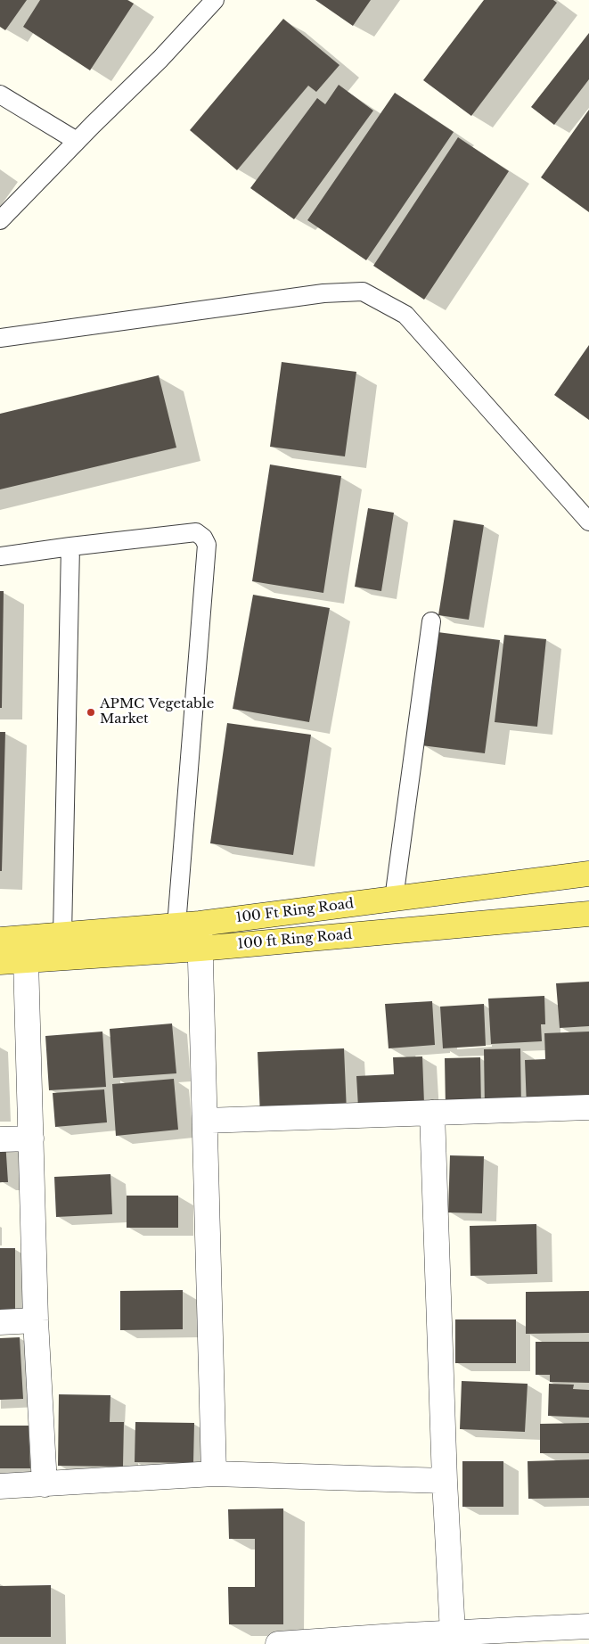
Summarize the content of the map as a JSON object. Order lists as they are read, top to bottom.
{
  "streets": {
    "main road": ["100 Ft Ring Road", "100 ft Ring Road"]
  },
  "places": ["APMC Vegetable Market"]
}
